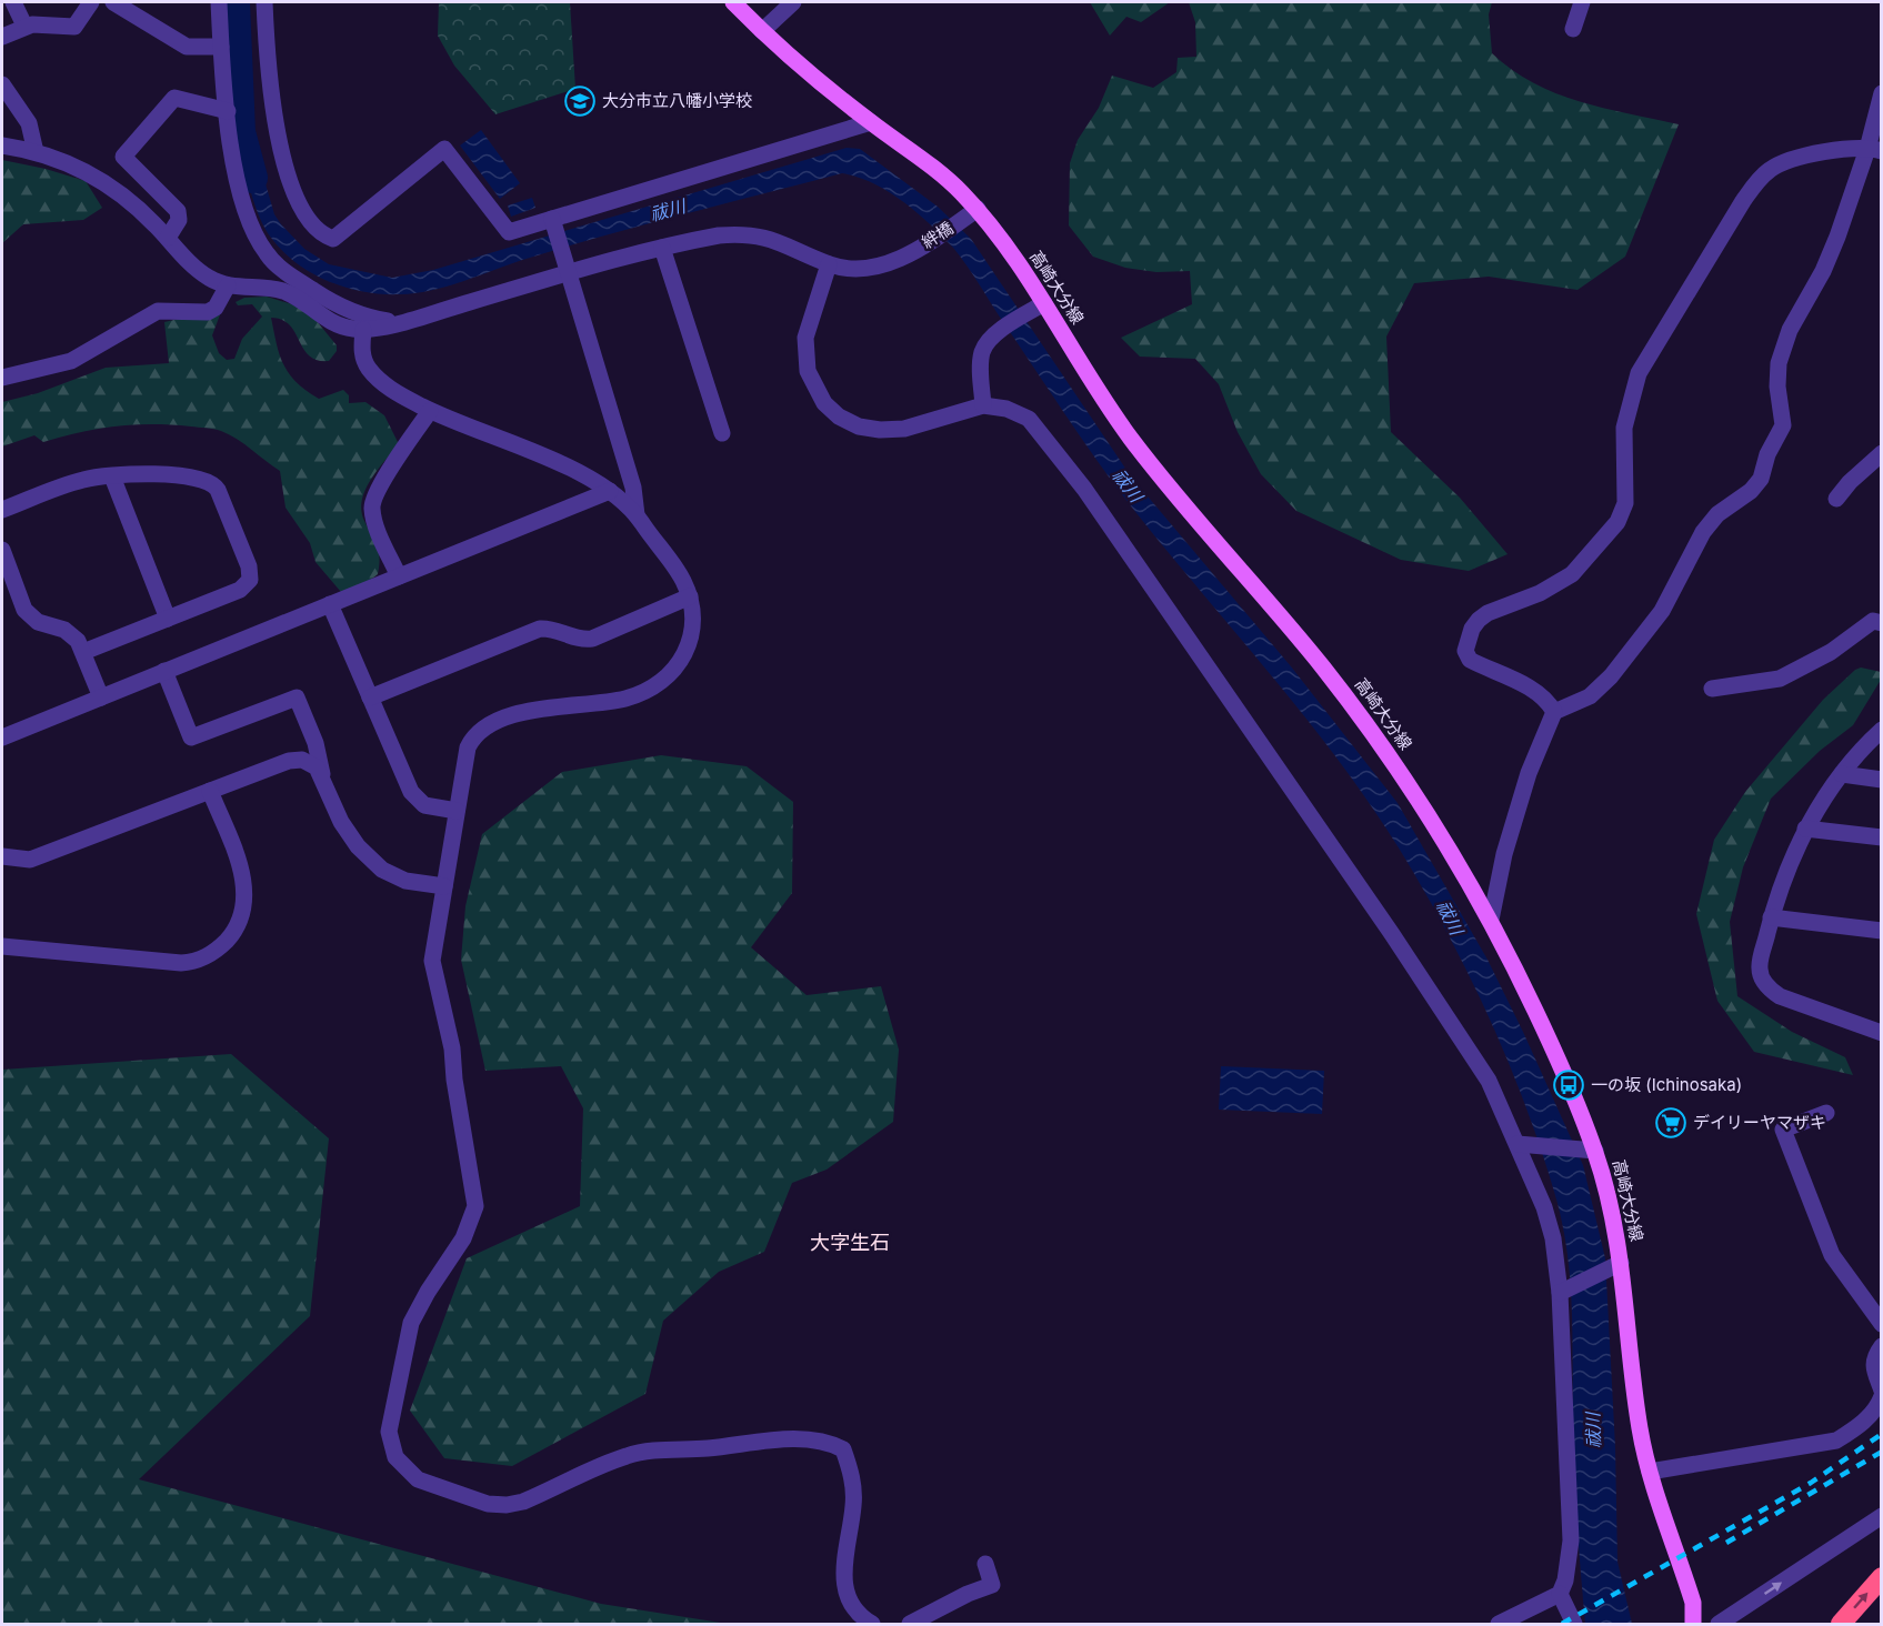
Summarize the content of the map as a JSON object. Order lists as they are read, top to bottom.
{
  "streets": {
    "main road": ["高崎大分線"],
    "street": ["絆橋"]
  },
  "crossings": [
    ["絆橋", "高崎大分線"]
  ],
  "districts": ["大字生石"],
  "water": ["祓川"],
  "places": {
    "school or university": ["大分市立八幡小学校"],
    "bus stop": ["一の坂 (Ichinosaka)"],
    "supermarket": ["デイリーヤマザキ"]
  }
}
